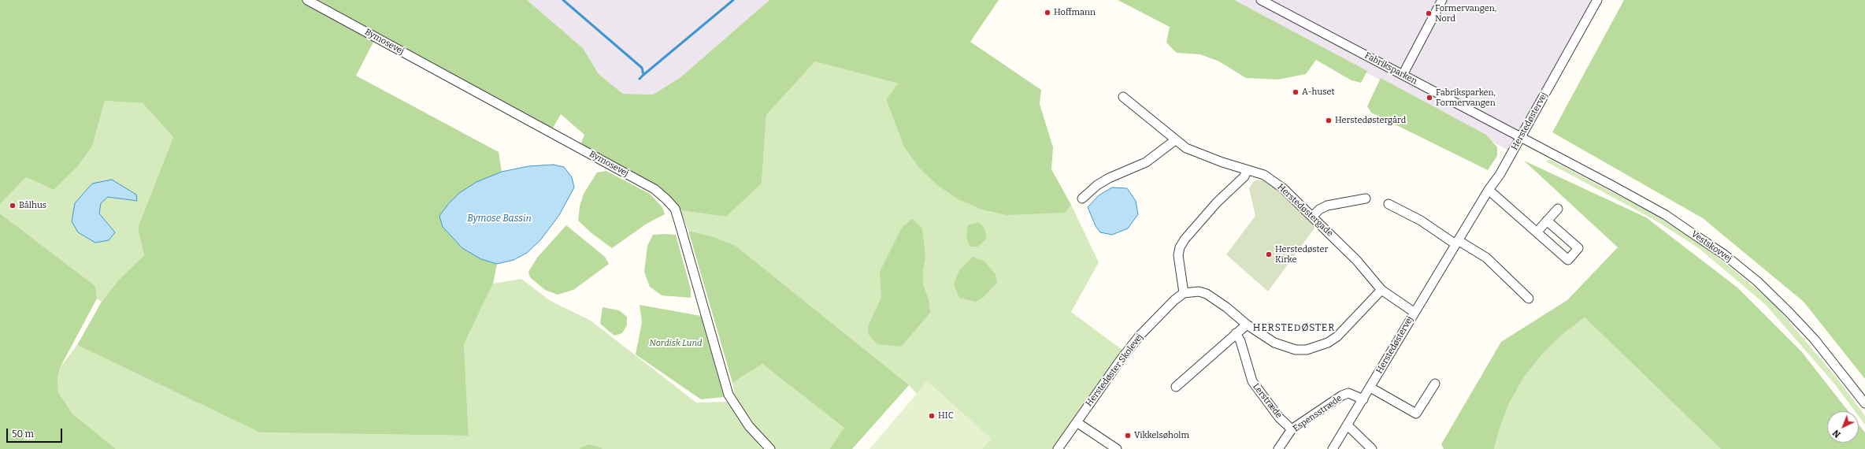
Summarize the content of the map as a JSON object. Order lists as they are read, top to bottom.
{
  "streets": {
    "street": [
      "Bymosevej",
      "Fabriksparken",
      "Herstedøstervej",
      "Herstedøstergade",
      "Vestskovvej",
      "Herstedøster Skolevej",
      "Lerstræde",
      "Espensstræde"
    ]
  },
  "crossings": [
    ["Fabriksparken", "Herstedøstervej"],
    ["Fabriksparken", "Vestskovvej"],
    ["Herstedøstervej", "Herstedøstergade"],
    ["Herstedøstervej", "Vestskovvej"],
    ["Herstedøstervej", "Espensstræde"],
    ["Lerstræde", "Espensstræde"]
  ],
  "districts": ["HERSTEDØSTER"],
  "water": ["Bymose Bassin"],
  "parks": ["Nordisk Lund"],
  "places": [
    "Hoffmann",
    "Formervangen, Nord",
    "A-huset",
    "Fabriksparken, Formervangen",
    "Herstedøstergård",
    "Bålhus",
    "Herstedøster Kirke",
    "HIC",
    "Vikkelsøholm"
  ],
  "scale_bar": "50 m",
  "north": "bottom left"
}
